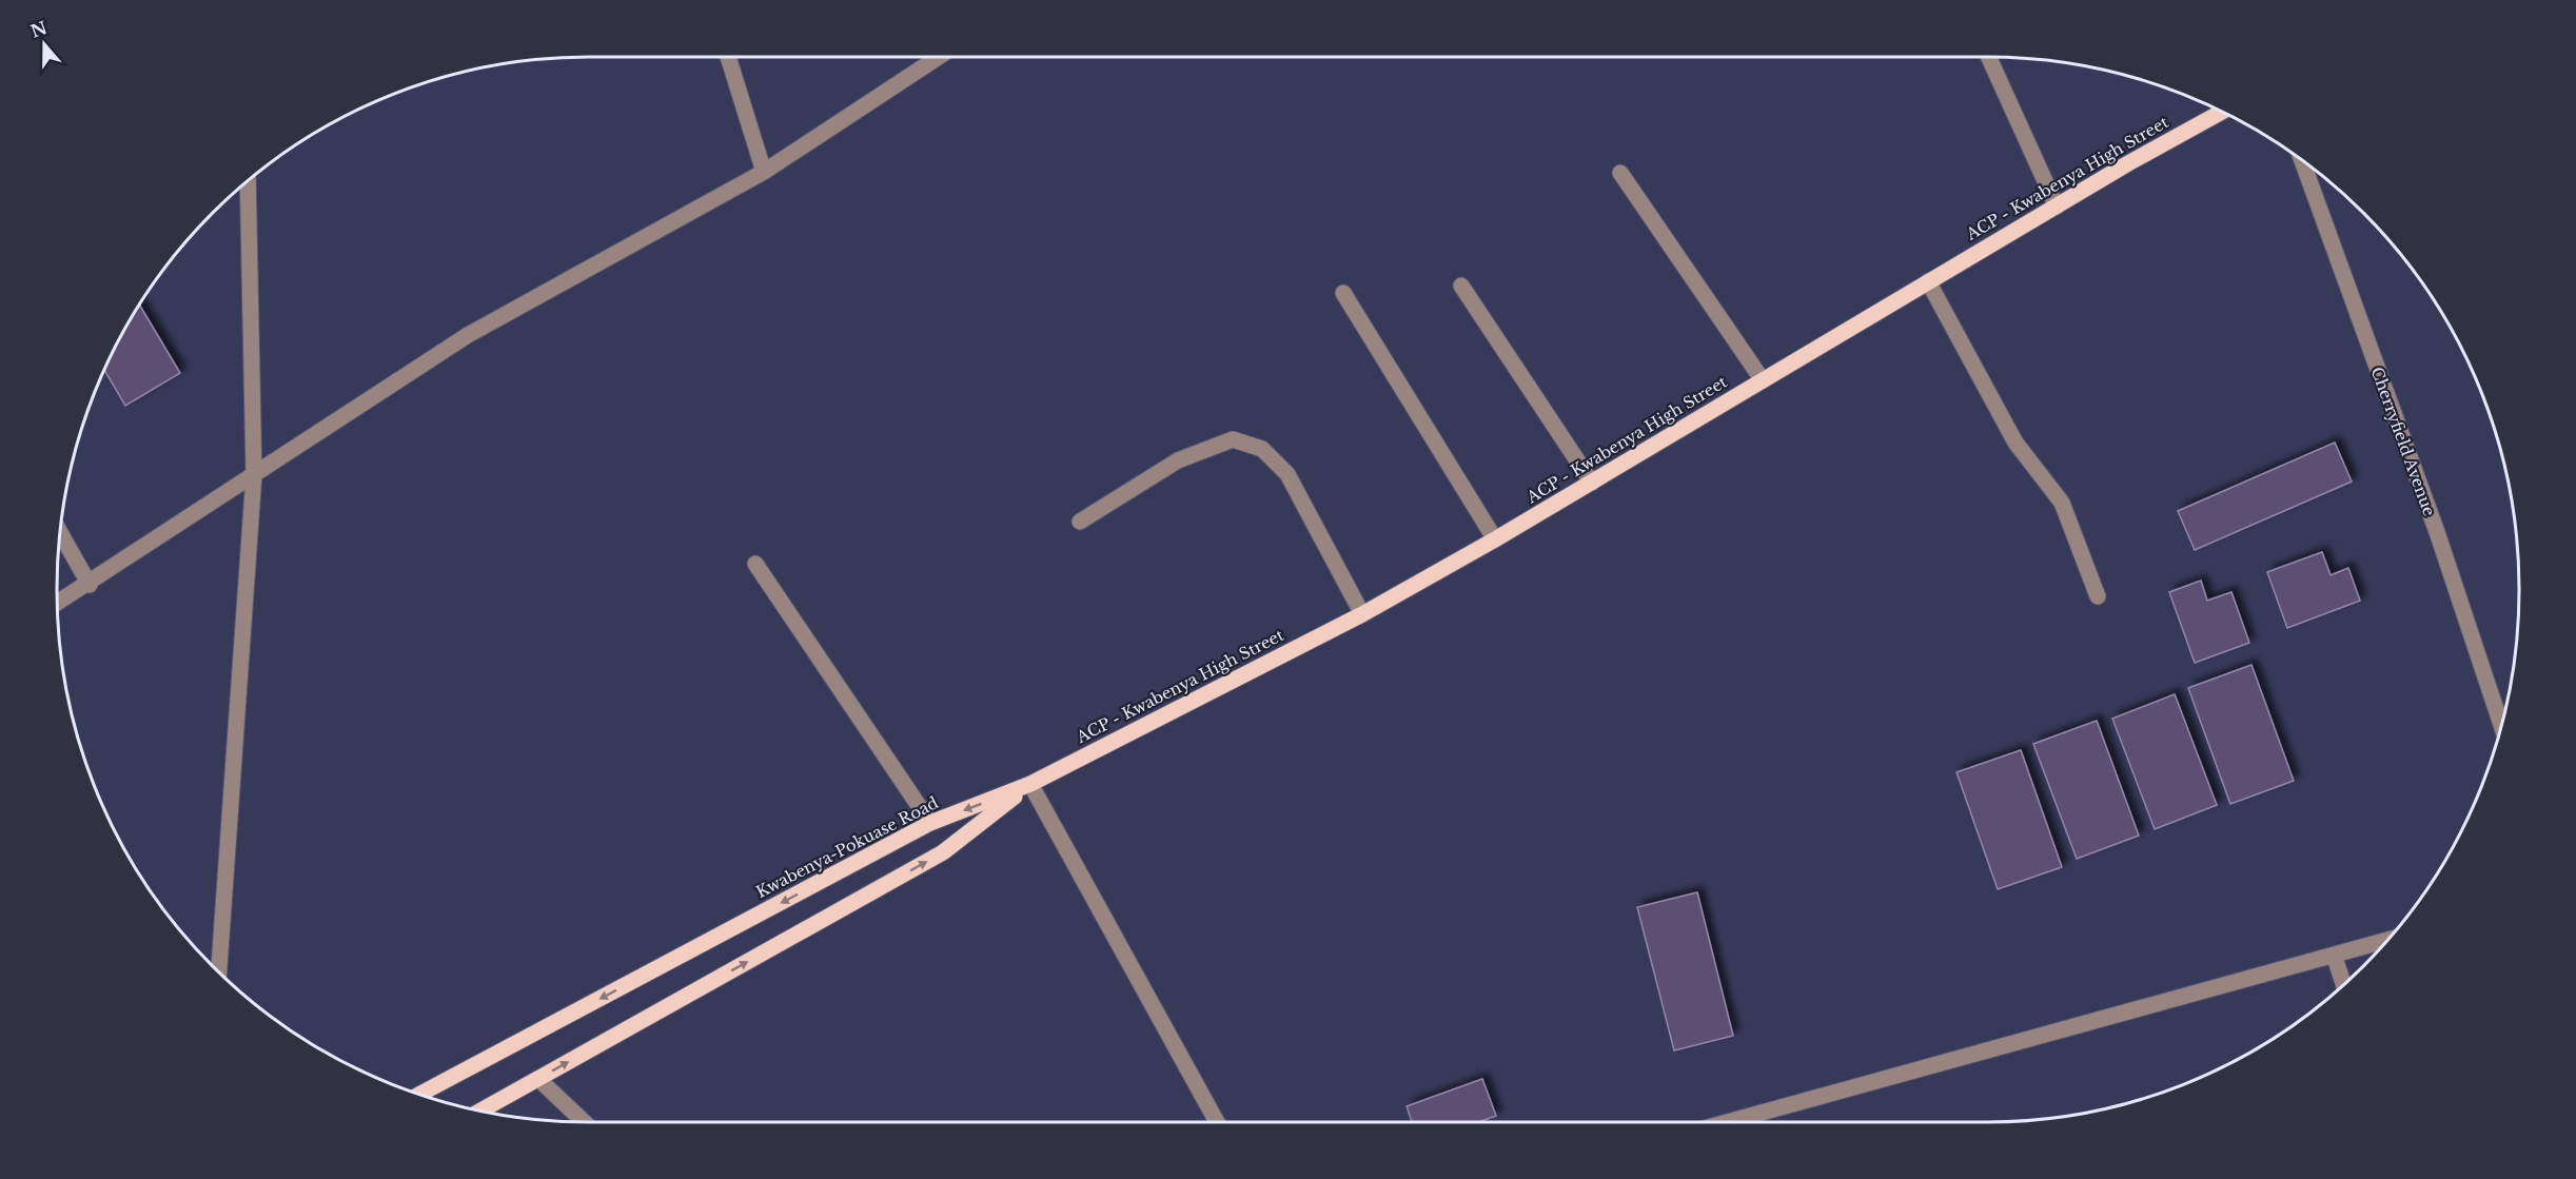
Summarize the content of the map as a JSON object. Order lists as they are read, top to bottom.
{
  "streets": {
    "main road": ["ACP - Kwabenya High Street", "Kwabenya-Pokuase Road"],
    "street": ["Cherryfield Avenue"]
  },
  "crossings": [
    ["ACP - Kwabenya High Street", "Kwabenya-Pokuase Road"]
  ],
  "north": "top"
}
